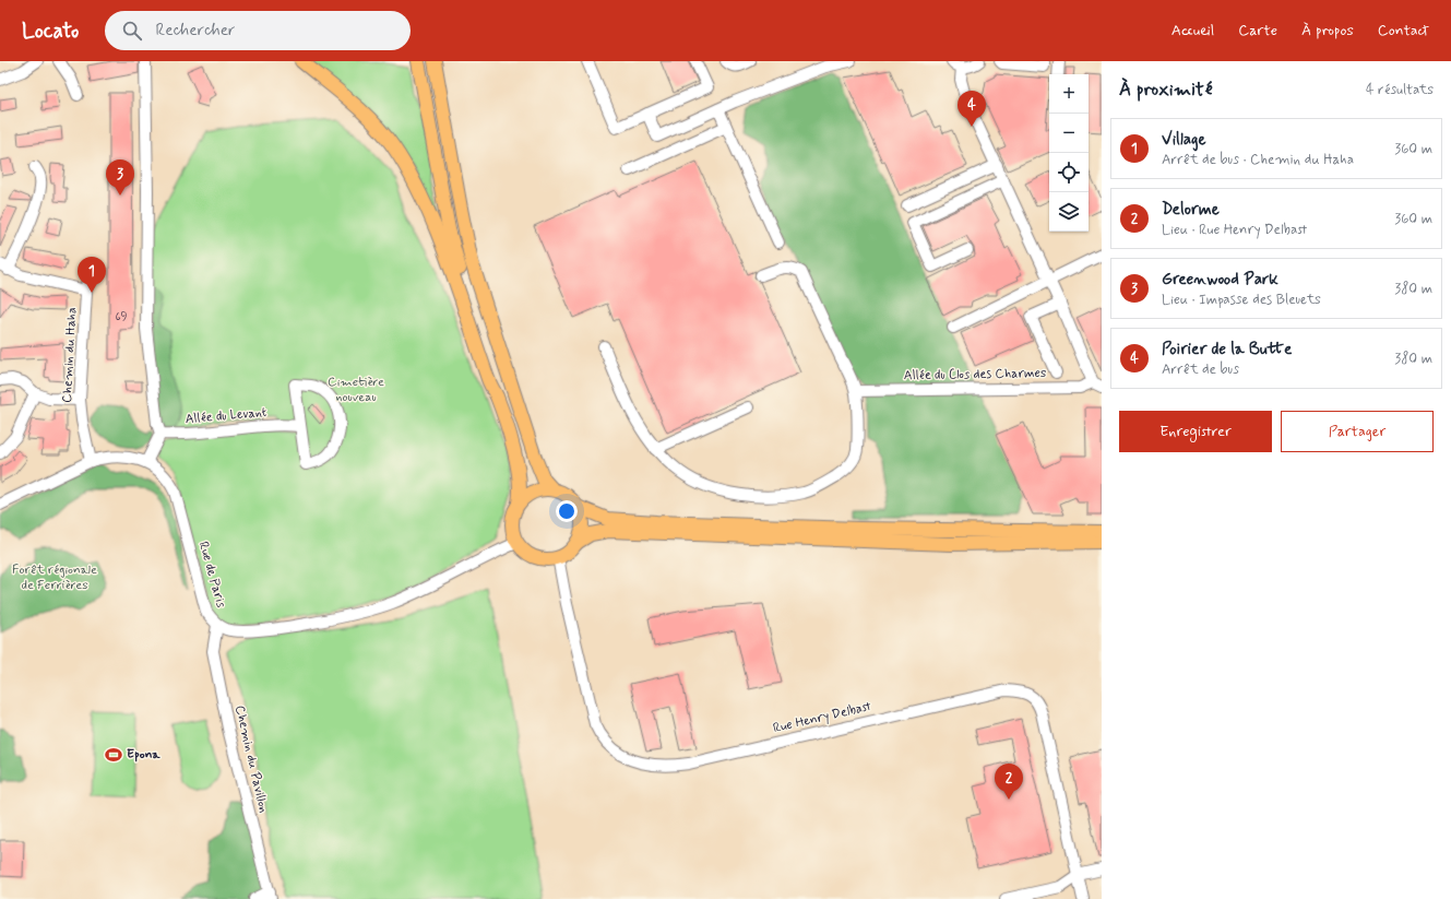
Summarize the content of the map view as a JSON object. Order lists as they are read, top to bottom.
{
  "streets": {
    "street": [
      "Chemin du Haha",
      "Allée du Clos des Charmes",
      "Allée du Levant",
      "Rue de Paris",
      "Rue Henry Delbast",
      "Chemin du Pavillon"
    ]
  },
  "crossings": [
    ["Chemin du Haha", "Rue de Paris"],
    ["Rue de Paris", "Rue Henry Delbast"],
    ["Rue de Paris", "Chemin du Pavillon"]
  ],
  "parks": ["Cimetière nouveau", "Forêt régionale de Ferrières"],
  "places": {
    "sports": ["Epona"]
  },
  "house_numbers": ["69"],
  "page": {
    "header": "Locato",
    "search": "Rechercher",
    "nav": [
      "Accueil",
      "Carte",
      "À propos",
      "Contact"
    ],
    "heading": ["À proximité", "4 résultats"],
    "map_buttons": ["+", "−"],
    "pins": [
      "4",
      "3",
      "1",
      "2"
    ],
    "list": [
      {
        "mark": "1",
        "name": "Village",
        "note": "Arrêt de bus · Chemin du Haha",
        "value": "360 m"
      },
      {
        "mark": "2",
        "name": "Delorme",
        "note": "Lieu · Rue Henry Delbast",
        "value": "360 m"
      },
      {
        "mark": "3",
        "name": "Greenwood Park",
        "note": "Lieu · Impasse des Bleuets",
        "value": "380 m"
      },
      {
        "mark": "4",
        "name": "Poirier de la Butte",
        "note": "Arrêt de bus",
        "value": "380 m"
      }
    ],
    "buttons": ["Enregistrer", "Partager"]
  }
}
